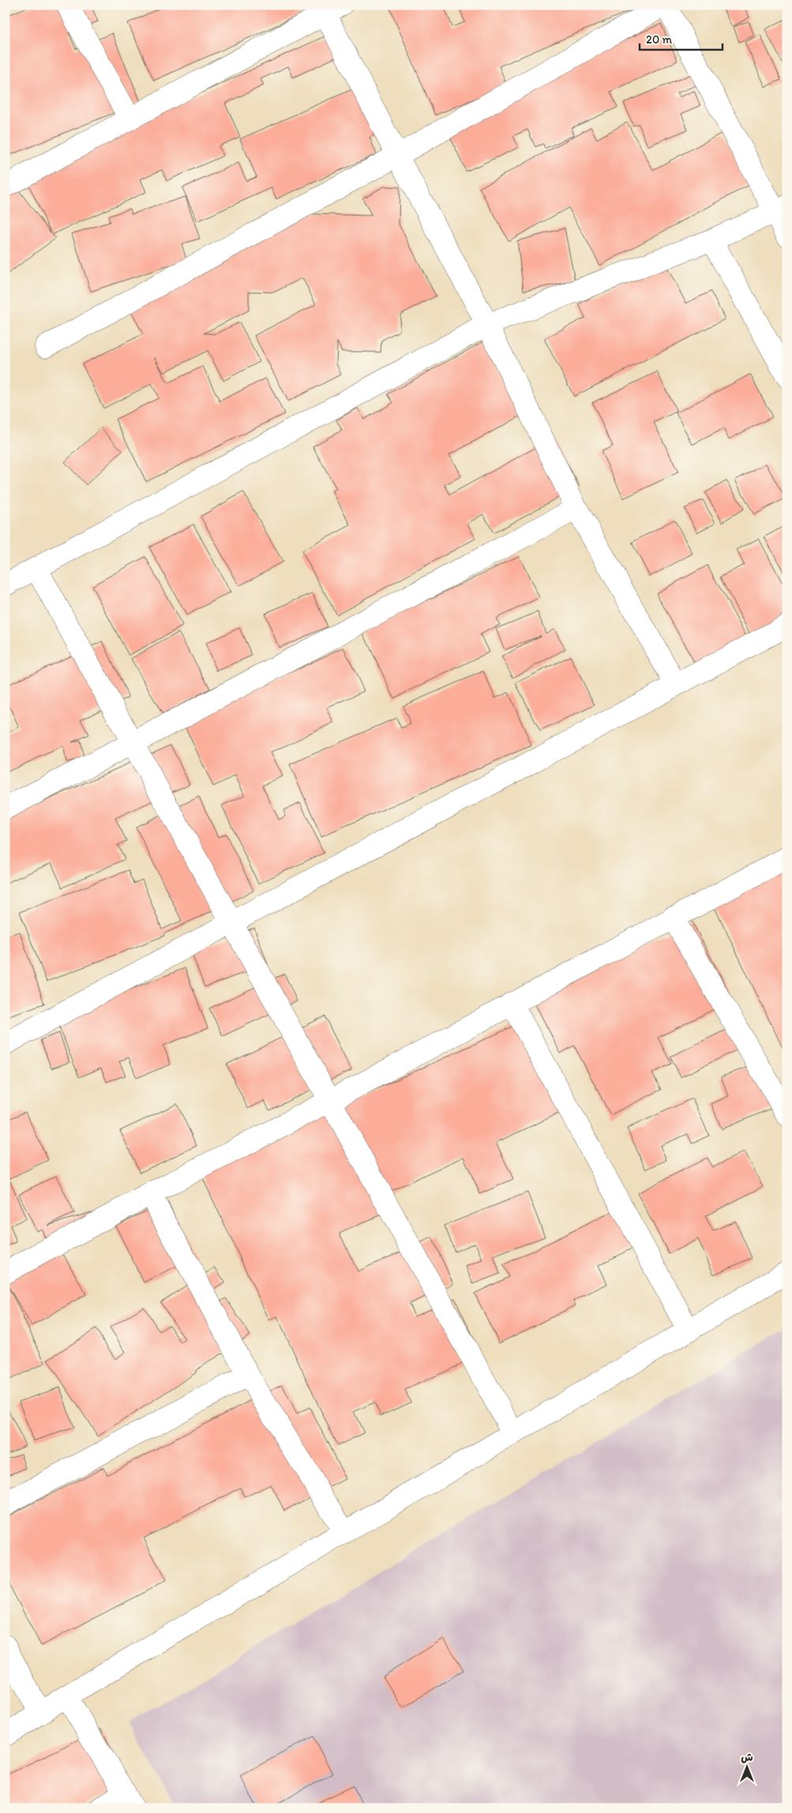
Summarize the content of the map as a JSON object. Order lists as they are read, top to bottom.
{
  "scale_bar": "20 m",
  "north": "top"
}
